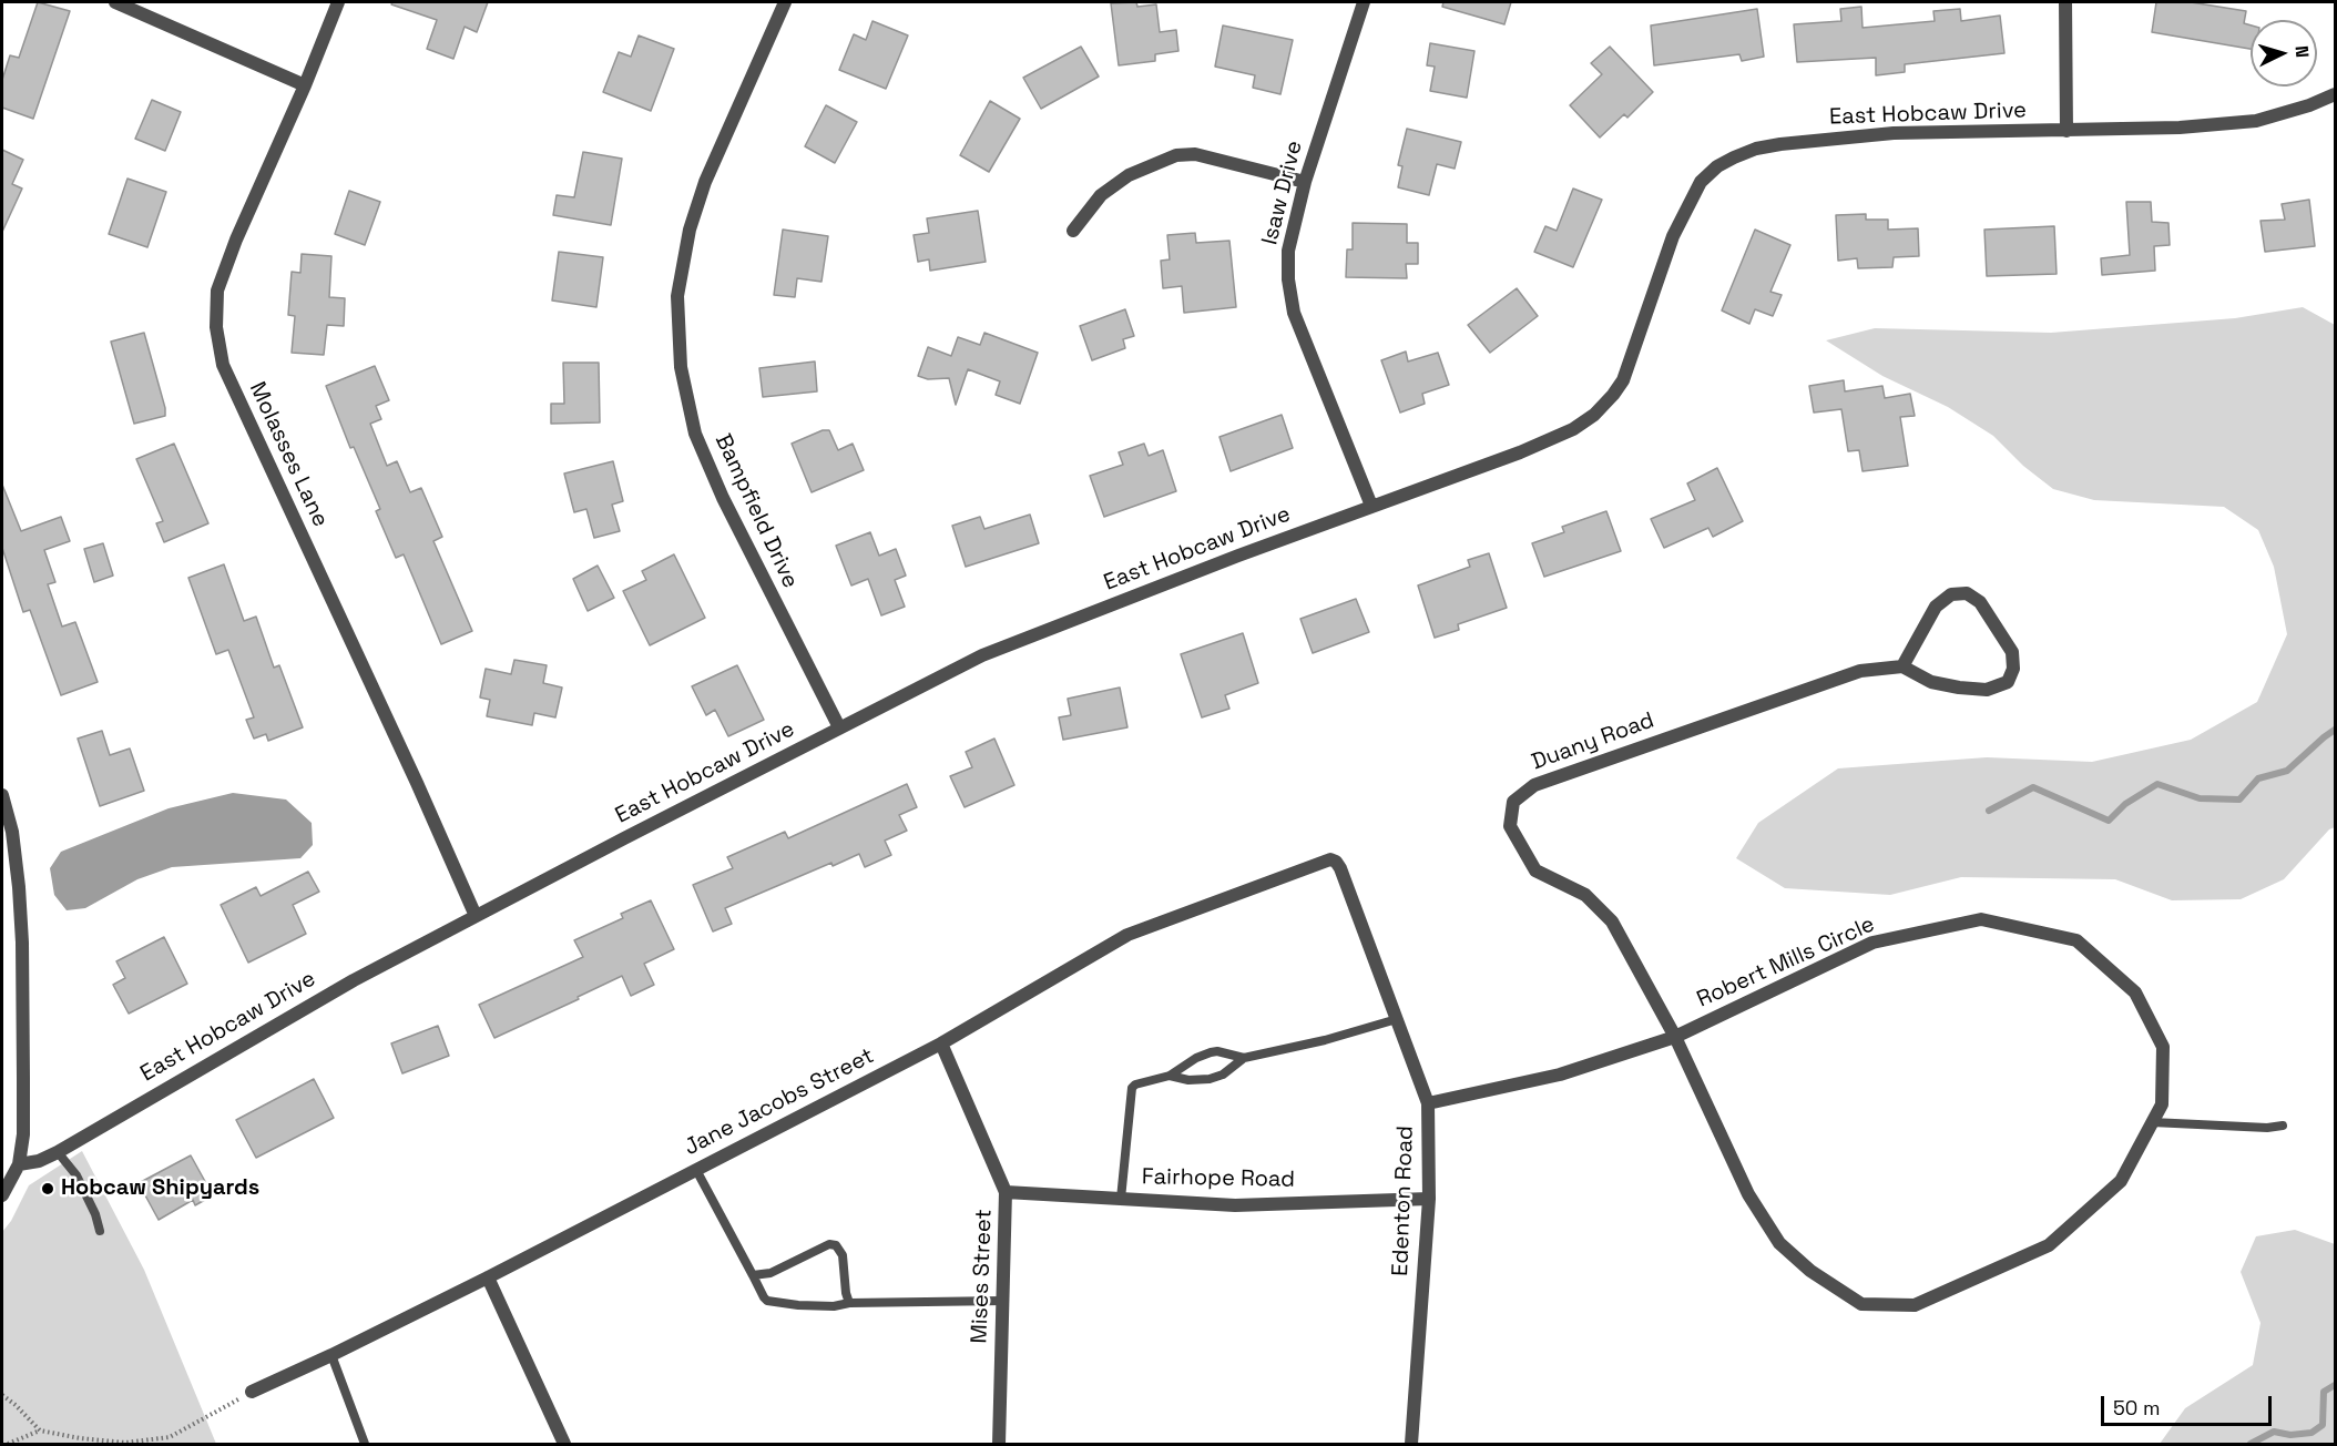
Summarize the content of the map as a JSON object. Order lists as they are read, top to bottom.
{
  "streets": {
    "street": [
      "East Hobcaw Drive",
      "Isaw Drive",
      "Molasses Lane",
      "Bampfield Drive",
      "Duany Road",
      "Robert Mills Circle",
      "Jane Jacobs Street",
      "Fairhope Road",
      "Edenton Road",
      "Mises Street"
    ]
  },
  "crossings": [
    ["East Hobcaw Drive", "Isaw Drive"],
    ["East Hobcaw Drive", "Molasses Lane"],
    ["East Hobcaw Drive", "Bampfield Drive"],
    ["Duany Road", "Robert Mills Circle"],
    ["Robert Mills Circle", "Edenton Road"],
    ["Jane Jacobs Street", "Edenton Road"],
    ["Jane Jacobs Street", "Mises Street"],
    ["Fairhope Road", "Edenton Road"],
    ["Fairhope Road", "Mises Street"]
  ],
  "places": ["Hobcaw Shipyards"],
  "scale_bar": "50 m",
  "north": "right"
}
